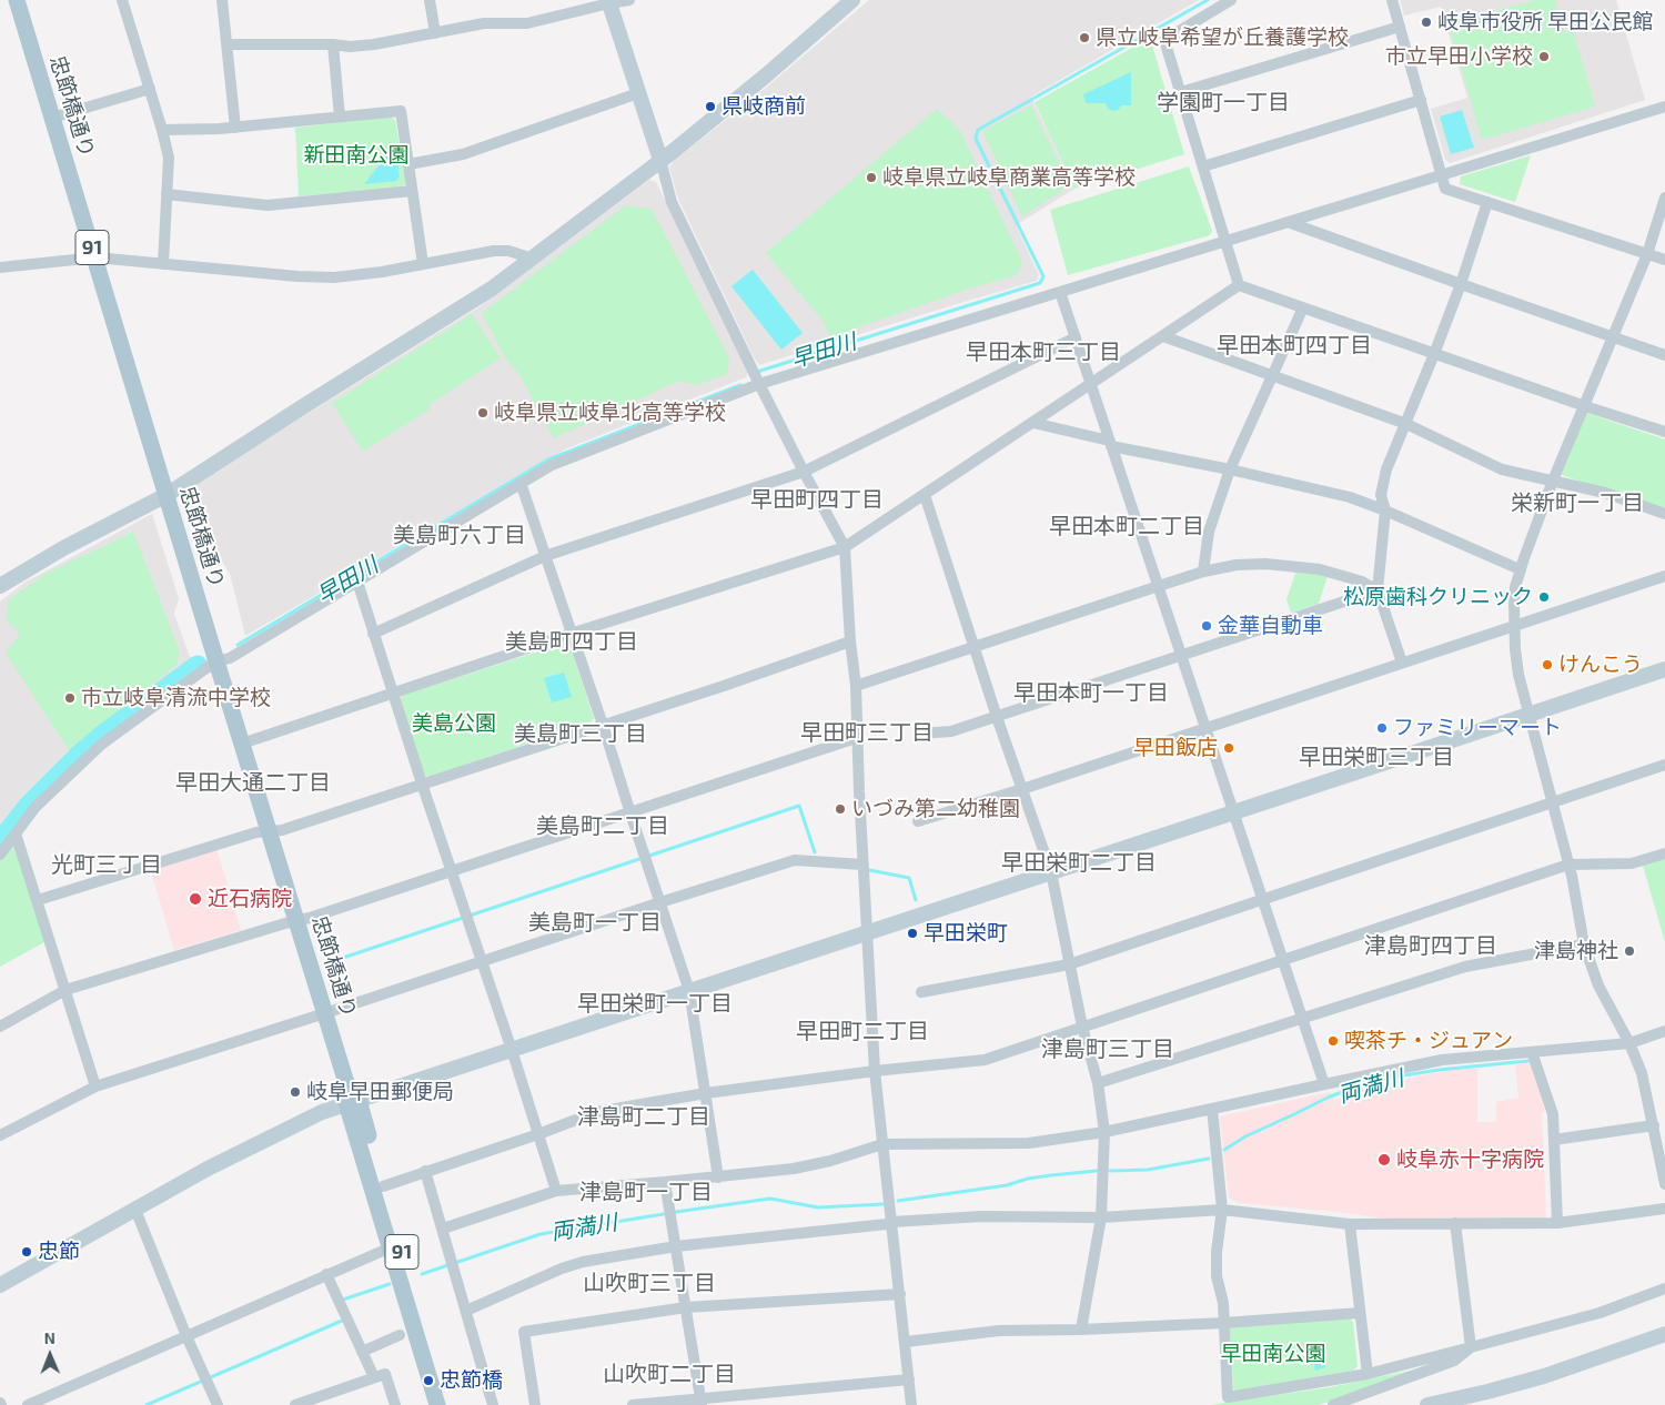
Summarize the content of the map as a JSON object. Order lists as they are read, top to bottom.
{
  "streets": {
    "main road": ["忠節橋通り", "91"]
  },
  "districts": [
    "学園町一丁目",
    "早田本町四丁目",
    "早田本町三丁目",
    "早田町四丁目",
    "栄新町一丁目",
    "早田本町二丁目",
    "美島町六丁目",
    "美島町四丁目",
    "早田本町一丁目",
    "早田町三丁目",
    "美島町三丁目",
    "早田栄町三丁目",
    "早田大通二丁目",
    "美島町二丁目",
    "早田栄町二丁目",
    "光町三丁目",
    "美島町一丁目",
    "津島町四丁目",
    "早田栄町一丁目",
    "早田町二丁目",
    "津島町三丁目",
    "津島町二丁目",
    "津島町一丁目",
    "山吹町三丁目",
    "山吹町二丁目"
  ],
  "water": ["早田川", "両満川"],
  "parks": ["新田南公園", "美島公園", "早田南公園"],
  "places": [
    "岐阜市役所 早田公民館",
    "県立岐阜希望が丘養護学校",
    "市立早田小学校",
    "県岐商前",
    "岐阜県立岐阜商業高等学校",
    "岐阜県立岐阜北高等学校",
    "松原歯科クリニック",
    "金華自動車",
    "けんこう",
    "市立岐阜清流中学校",
    "ファミリーマート",
    "早田飯店",
    "いづみ第二幼稚園",
    "近石病院",
    "早田栄町",
    "津島神社",
    "喫茶チ・ジュアン",
    "岐阜早田郵便局",
    "岐阜赤十字病院",
    "忠節",
    "忠節橋"
  ],
  "north": "top"
}
